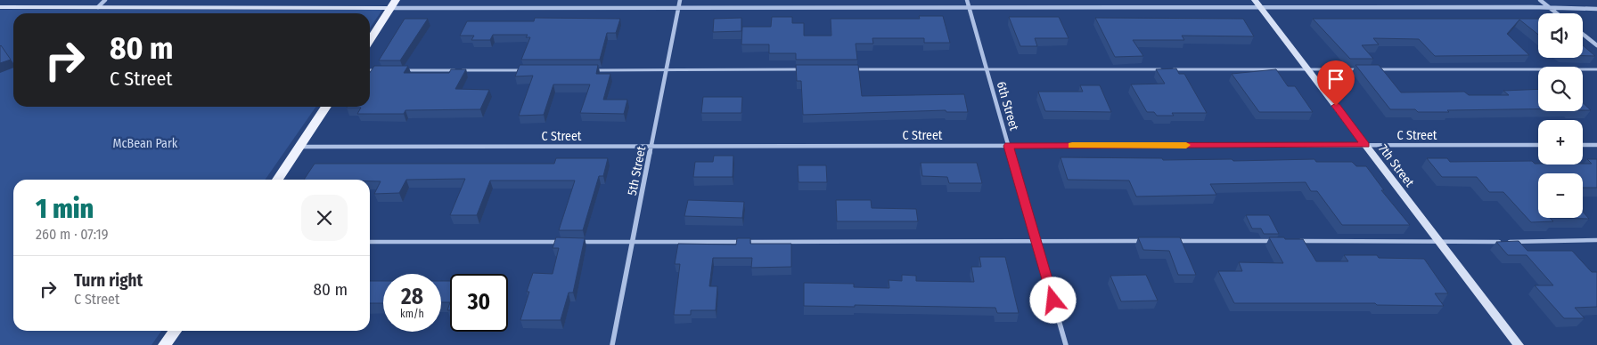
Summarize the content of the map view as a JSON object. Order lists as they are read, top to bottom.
{
  "streets": {
    "street": [
      "6th Street",
      "C Street",
      "7th Street",
      "5th Street"
    ]
  },
  "crossings": [
    ["6th Street", "C Street"],
    ["C Street", "7th Street"],
    ["C Street", "5th Street"]
  ],
  "parks": ["McBean Park"],
  "page": {
    "map_buttons": ["+", "−"],
    "turn": ["80 m", "C Street"],
    "heading": ["1 min", "260 m · 07:19"],
    "list": [
      {
        "name": "Turn right",
        "note": "C Street",
        "value": "80 m"
      }
    ],
    "speed": "28 km/h",
    "limit": "30"
  }
}
